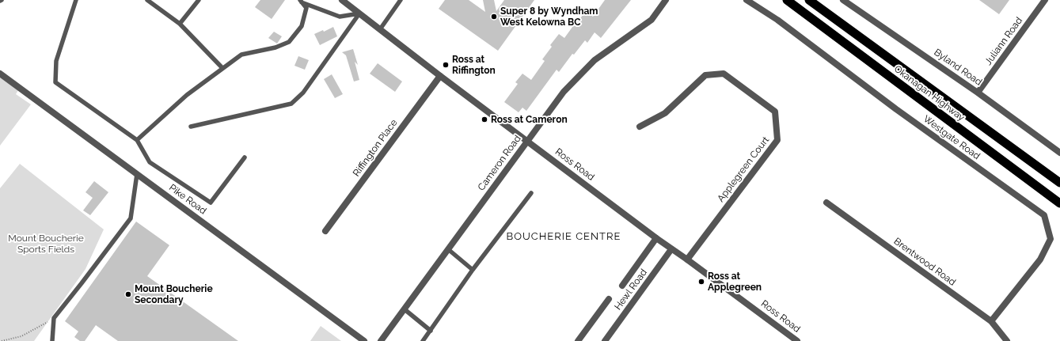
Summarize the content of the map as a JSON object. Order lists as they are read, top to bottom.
{
  "streets": {
    "highway": ["Okanagan Highway"],
    "street": [
      "Juliann Road",
      "Byland Road",
      "Westgate Road",
      "Riffington Place",
      "Cameron Road",
      "Ross Road",
      "Applegreen Court",
      "Pike Road",
      "Brentwood Road",
      "Hewl Road"
    ]
  },
  "crossings": [
    ["Juliann Road", "Byland Road"],
    ["Westgate Road", "Brentwood Road"],
    ["Riffington Place", "Ross Road"],
    ["Cameron Road", "Ross Road"],
    ["Ross Road", "Applegreen Court"],
    ["Ross Road", "Hewl Road"]
  ],
  "districts": ["BOUCHERIE CENTRE"],
  "parks": ["Mount Boucherie Sports Fields"],
  "places": [
    "Super 8 by Wyndham West Kelowna BC",
    "Ross at Riffington",
    "Ross at Cameron",
    "Ross at Applegreen",
    "Mount Boucherie Secondary"
  ]
}
